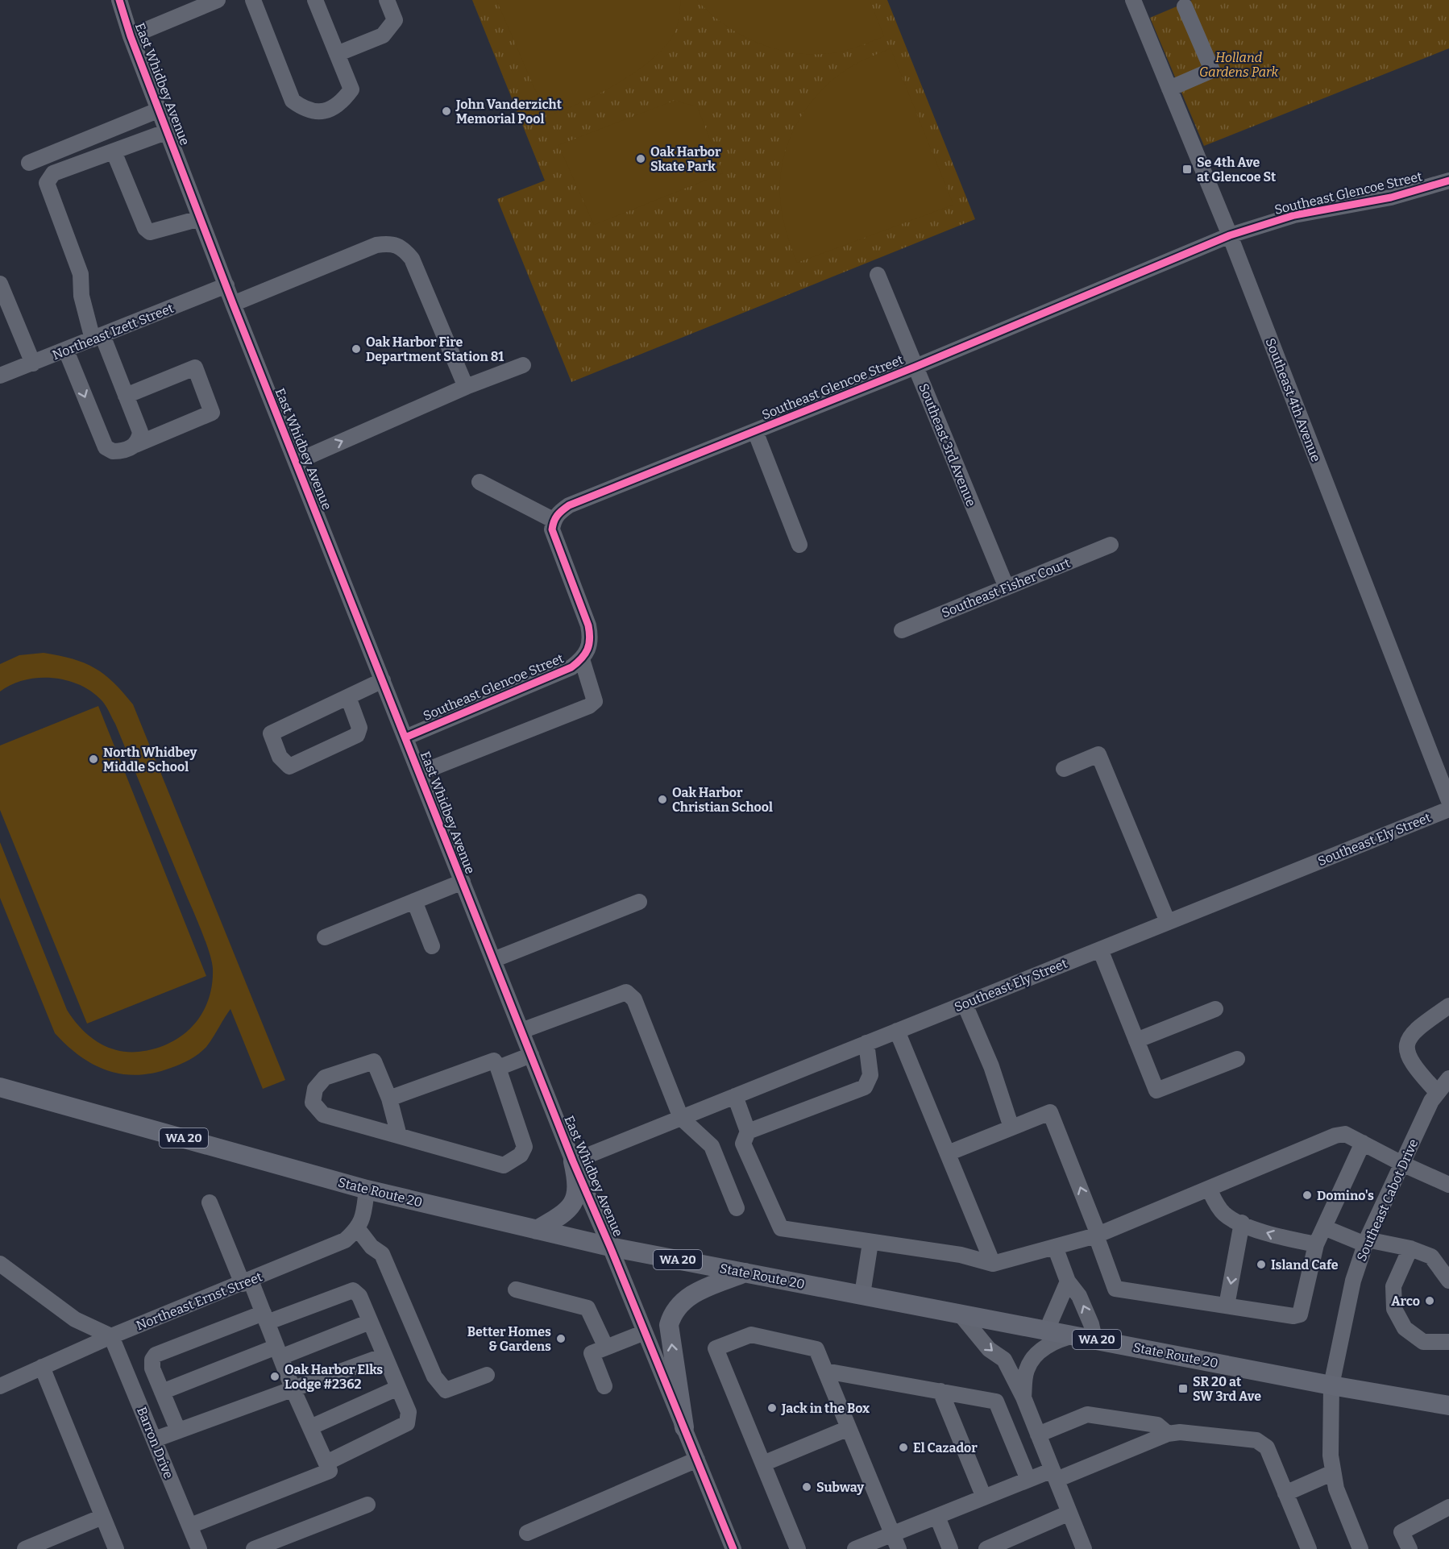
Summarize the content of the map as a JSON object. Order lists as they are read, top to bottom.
{
  "streets": {
    "main road": ["WA 20", "State Route 20"],
    "street": [
      "East Whidbey Avenue",
      "Southeast Glencoe Street",
      "Northeast Izett Street",
      "Southeast 4th Avenue",
      "Southeast 3rd Avenue",
      "Southeast Fisher Court",
      "Southeast Ely Street",
      "Southeast Cabot Drive",
      "Northeast Ernst Street",
      "Barron Drive"
    ]
  },
  "crossings": [
    ["East Whidbey Avenue", "Southeast Glencoe Street"],
    ["East Whidbey Avenue", "Northeast Izett Street"],
    ["East Whidbey Avenue", "Southeast Ely Street"],
    ["East Whidbey Avenue", "State Route 20"],
    ["Southeast Glencoe Street", "Southeast 4th Avenue"],
    ["Southeast Glencoe Street", "Southeast 3rd Avenue"],
    ["Southeast 3rd Avenue", "Southeast Fisher Court"],
    ["State Route 20", "Southeast Cabot Drive"],
    ["Northeast Ernst Street", "Barron Drive"]
  ],
  "parks": ["Holland Gardens Park"],
  "places": {
    "other": [
      "John Vanderzicht Memorial Pool",
      "Oak Harbor Skate Park",
      "Oak Harbor Fire Department Station 81",
      "North Whidbey Middle School",
      "Oak Harbor Christian School",
      "Domino's",
      "Island Cafe",
      "Arco",
      "Better Homes & Gardens",
      "Oak Harbor Elks Lodge #2362",
      "Jack in the Box",
      "El Cazador",
      "Subway"
    ],
    "transit": ["Se 4th Ave at Glencoe St", "SR 20 at SW 3rd Ave"]
  }
}
